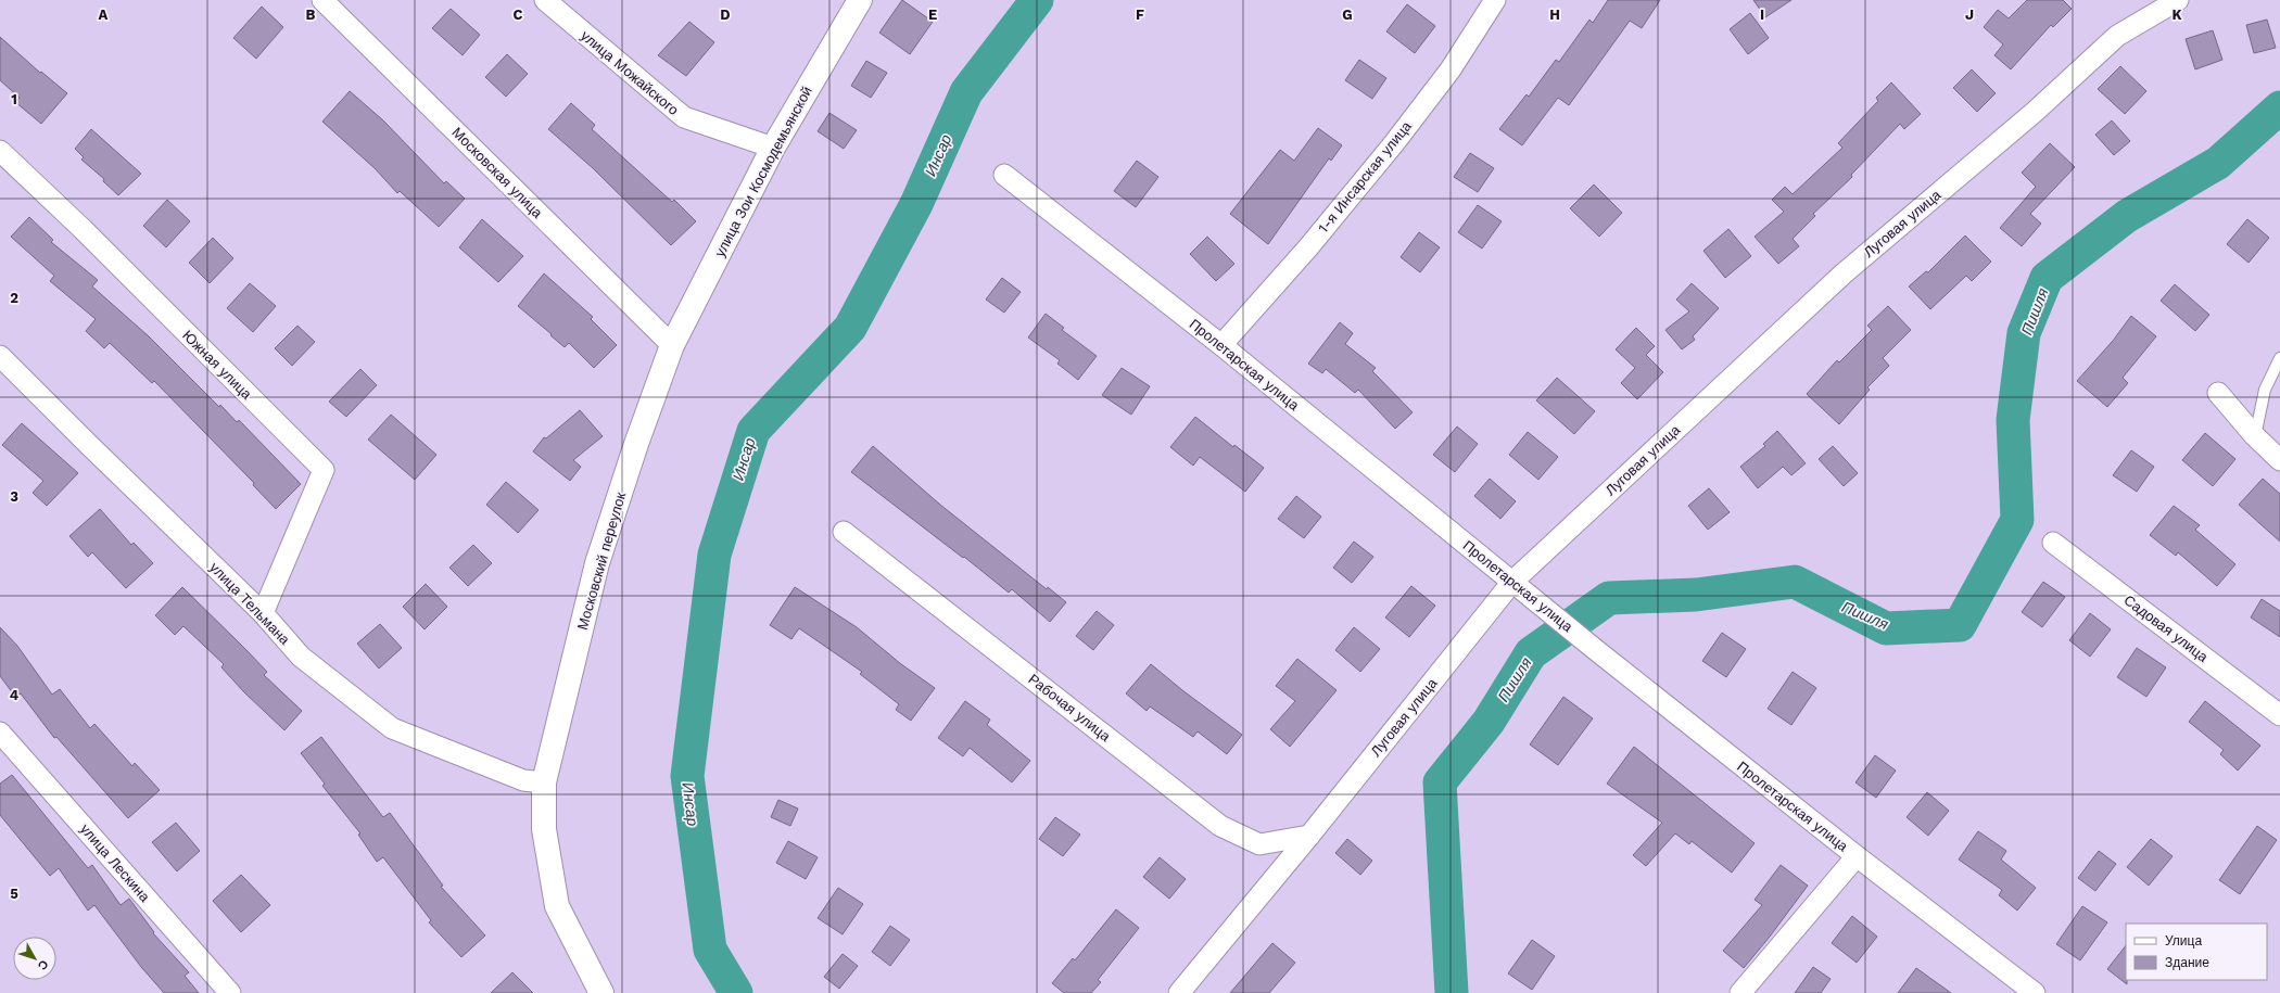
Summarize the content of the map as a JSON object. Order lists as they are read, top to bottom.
{
  "streets": {
    "street": [
      "улица Можайского",
      "улица Зои Космодемьянской",
      "Московская улица",
      "1-я Инсарская улица",
      "Луговая улица",
      "Южная улица",
      "Пролетарская улица",
      "Московский переулок",
      "улица Тельмана",
      "Садовая улица",
      "Рабочая улица",
      "улица Лескина"
    ]
  },
  "crossings": [
    ["улица Можайского", "улица Зои Космодемьянской"],
    ["улица Зои Космодемьянской", "Московская улица"],
    ["улица Зои Космодемьянской", "Московский переулок"],
    ["Московская улица", "Московский переулок"],
    ["1-я Инсарская улица", "Пролетарская улица"],
    ["Луговая улица", "Пролетарская улица"],
    ["Луговая улица", "Рабочая улица"],
    ["Южная улица", "улица Тельмана"],
    ["Московский переулок", "улица Тельмана"]
  ],
  "water": ["Инсар", "Пишля"],
  "legend": ["Улица", "Здание"],
  "north": "bottom right",
  "grid": {
    "columns": [
      "A",
      "B",
      "C",
      "D",
      "E",
      "F",
      "G",
      "H",
      "I",
      "J",
      "K"
    ],
    "rows": [
      "1",
      "2",
      "3",
      "4",
      "5"
    ]
  }
}
